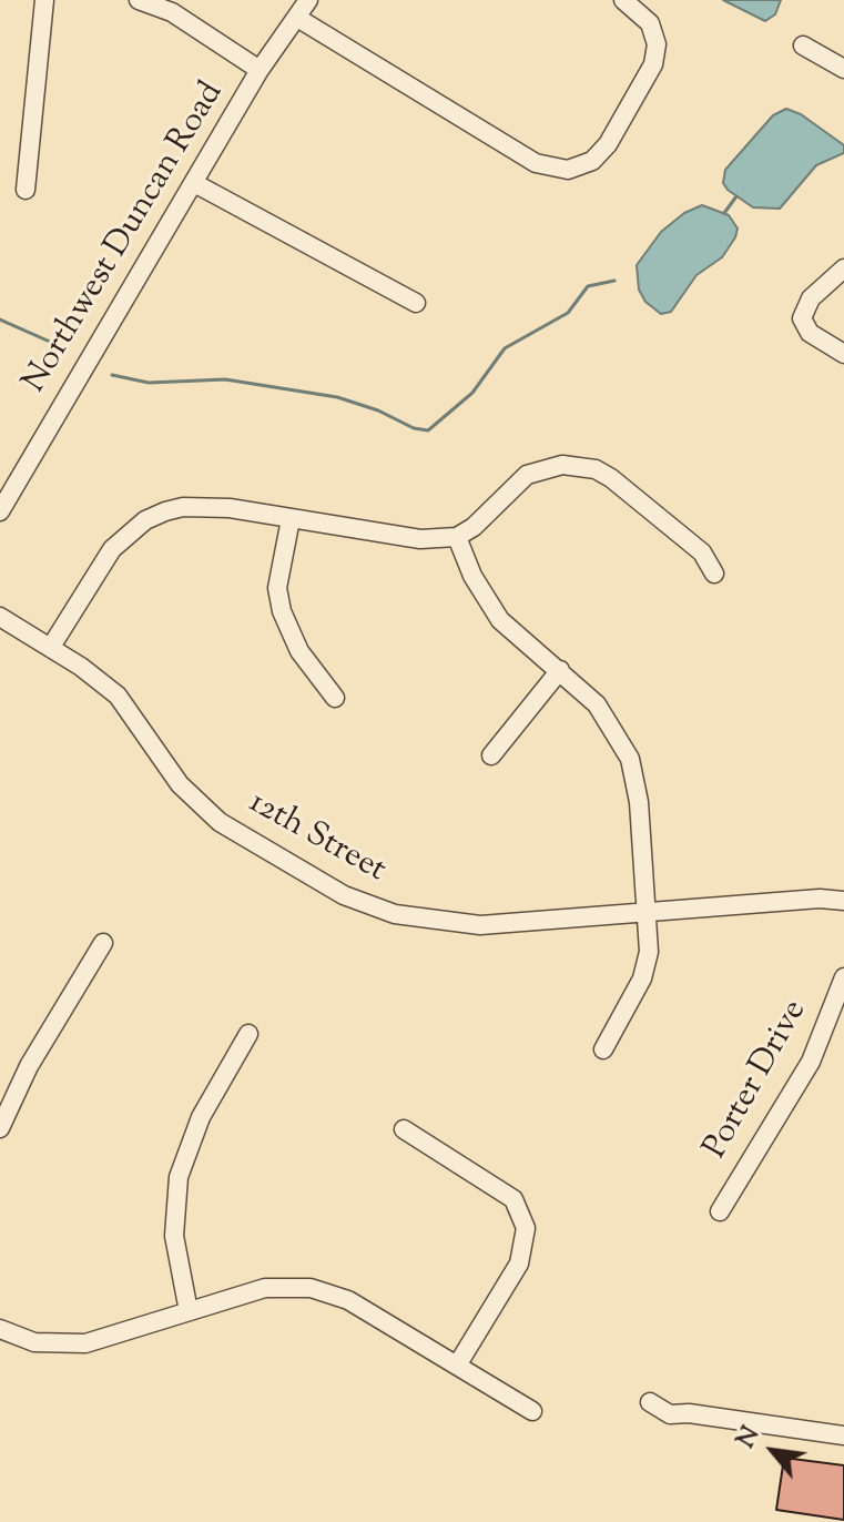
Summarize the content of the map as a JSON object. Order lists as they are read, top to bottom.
{
  "streets": {
    "street": ["Northwest Duncan Road", "12th Street", "Porter Drive"]
  },
  "north": "top left"
}
